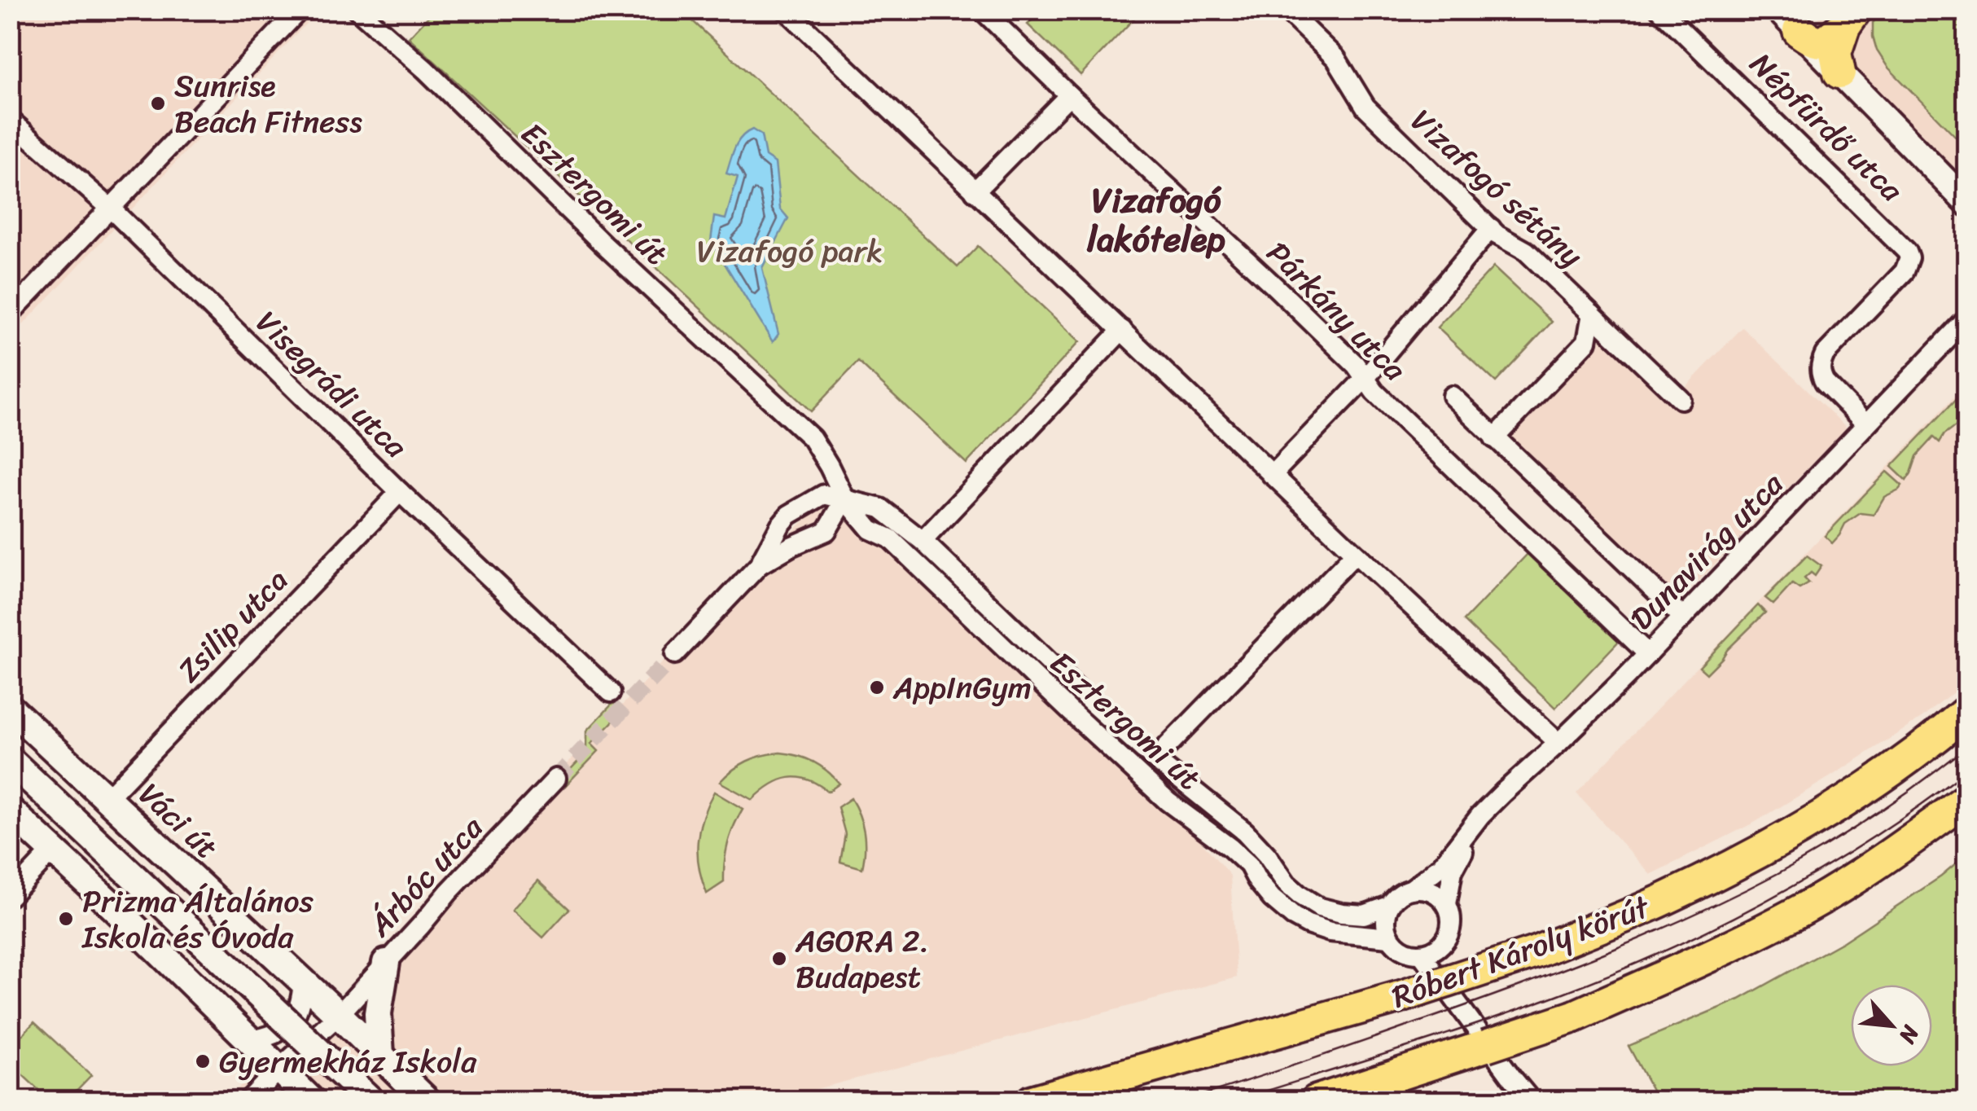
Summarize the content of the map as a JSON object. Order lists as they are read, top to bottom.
{
  "streets": {
    "main road": ["Váci út", "Róbert Károly körút"],
    "street": [
      "Népfürdő utca",
      "Vizafogó sétány",
      "Esztergomi út",
      "Párkány utca",
      "Visegrádi utca",
      "Dunavirág utca",
      "Zsilip utca",
      "Árbóc utca"
    ]
  },
  "crossings": [
    ["Népfürdő utca", "Dunavirág utca"],
    ["Esztergomi út", "Dunavirág utca"],
    ["Párkány utca", "Dunavirág utca"],
    ["Visegrádi utca", "Zsilip utca"],
    ["Zsilip utca", "Váci út"],
    ["Váci út", "Árbóc utca"]
  ],
  "districts": ["Vizafogó lakótelep"],
  "parks": ["Vizafogó park"],
  "places": [
    "Sunrise Beach Fitness",
    "AppInGym",
    "Prizma Általános Iskola és Óvoda",
    "AGORA 2. Budapest",
    "Gyermekház Iskola"
  ],
  "north": "bottom right"
}
